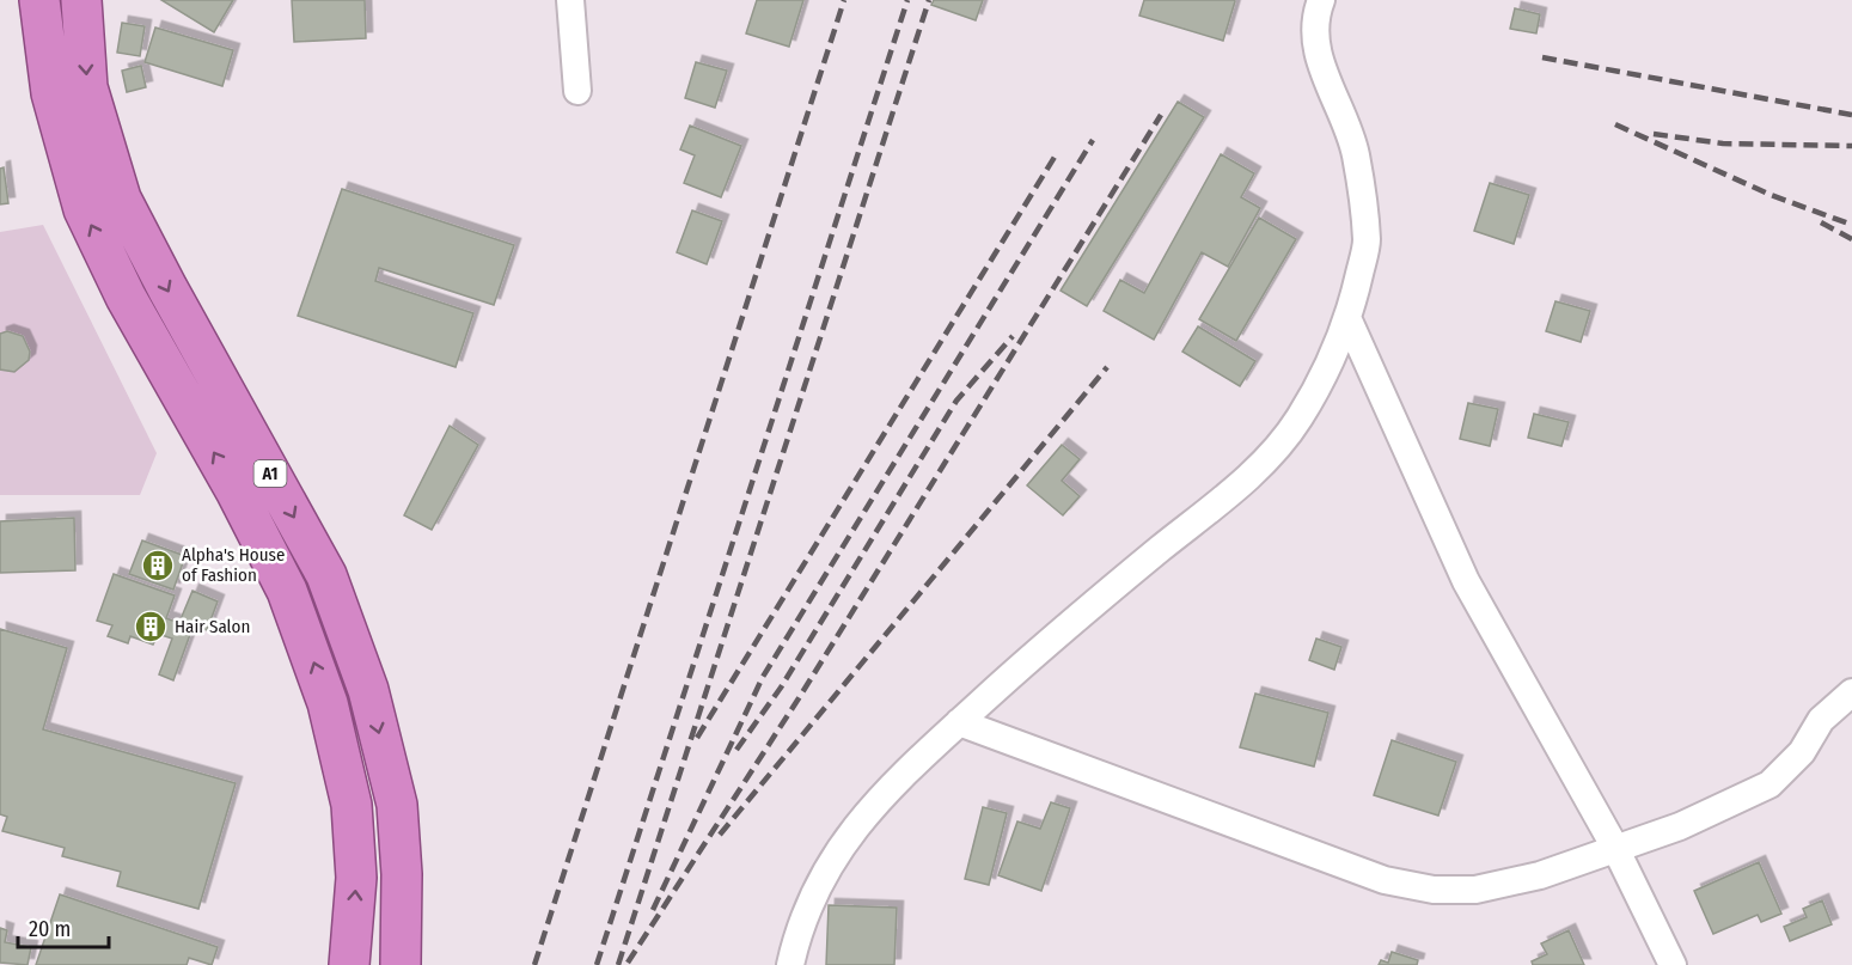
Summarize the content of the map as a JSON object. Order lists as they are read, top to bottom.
{
  "streets": {
    "highway": ["A1"]
  },
  "places": {
    "building": ["Alpha's House of Fashion", "Hair Salon"]
  },
  "scale_bar": "20 m"
}
